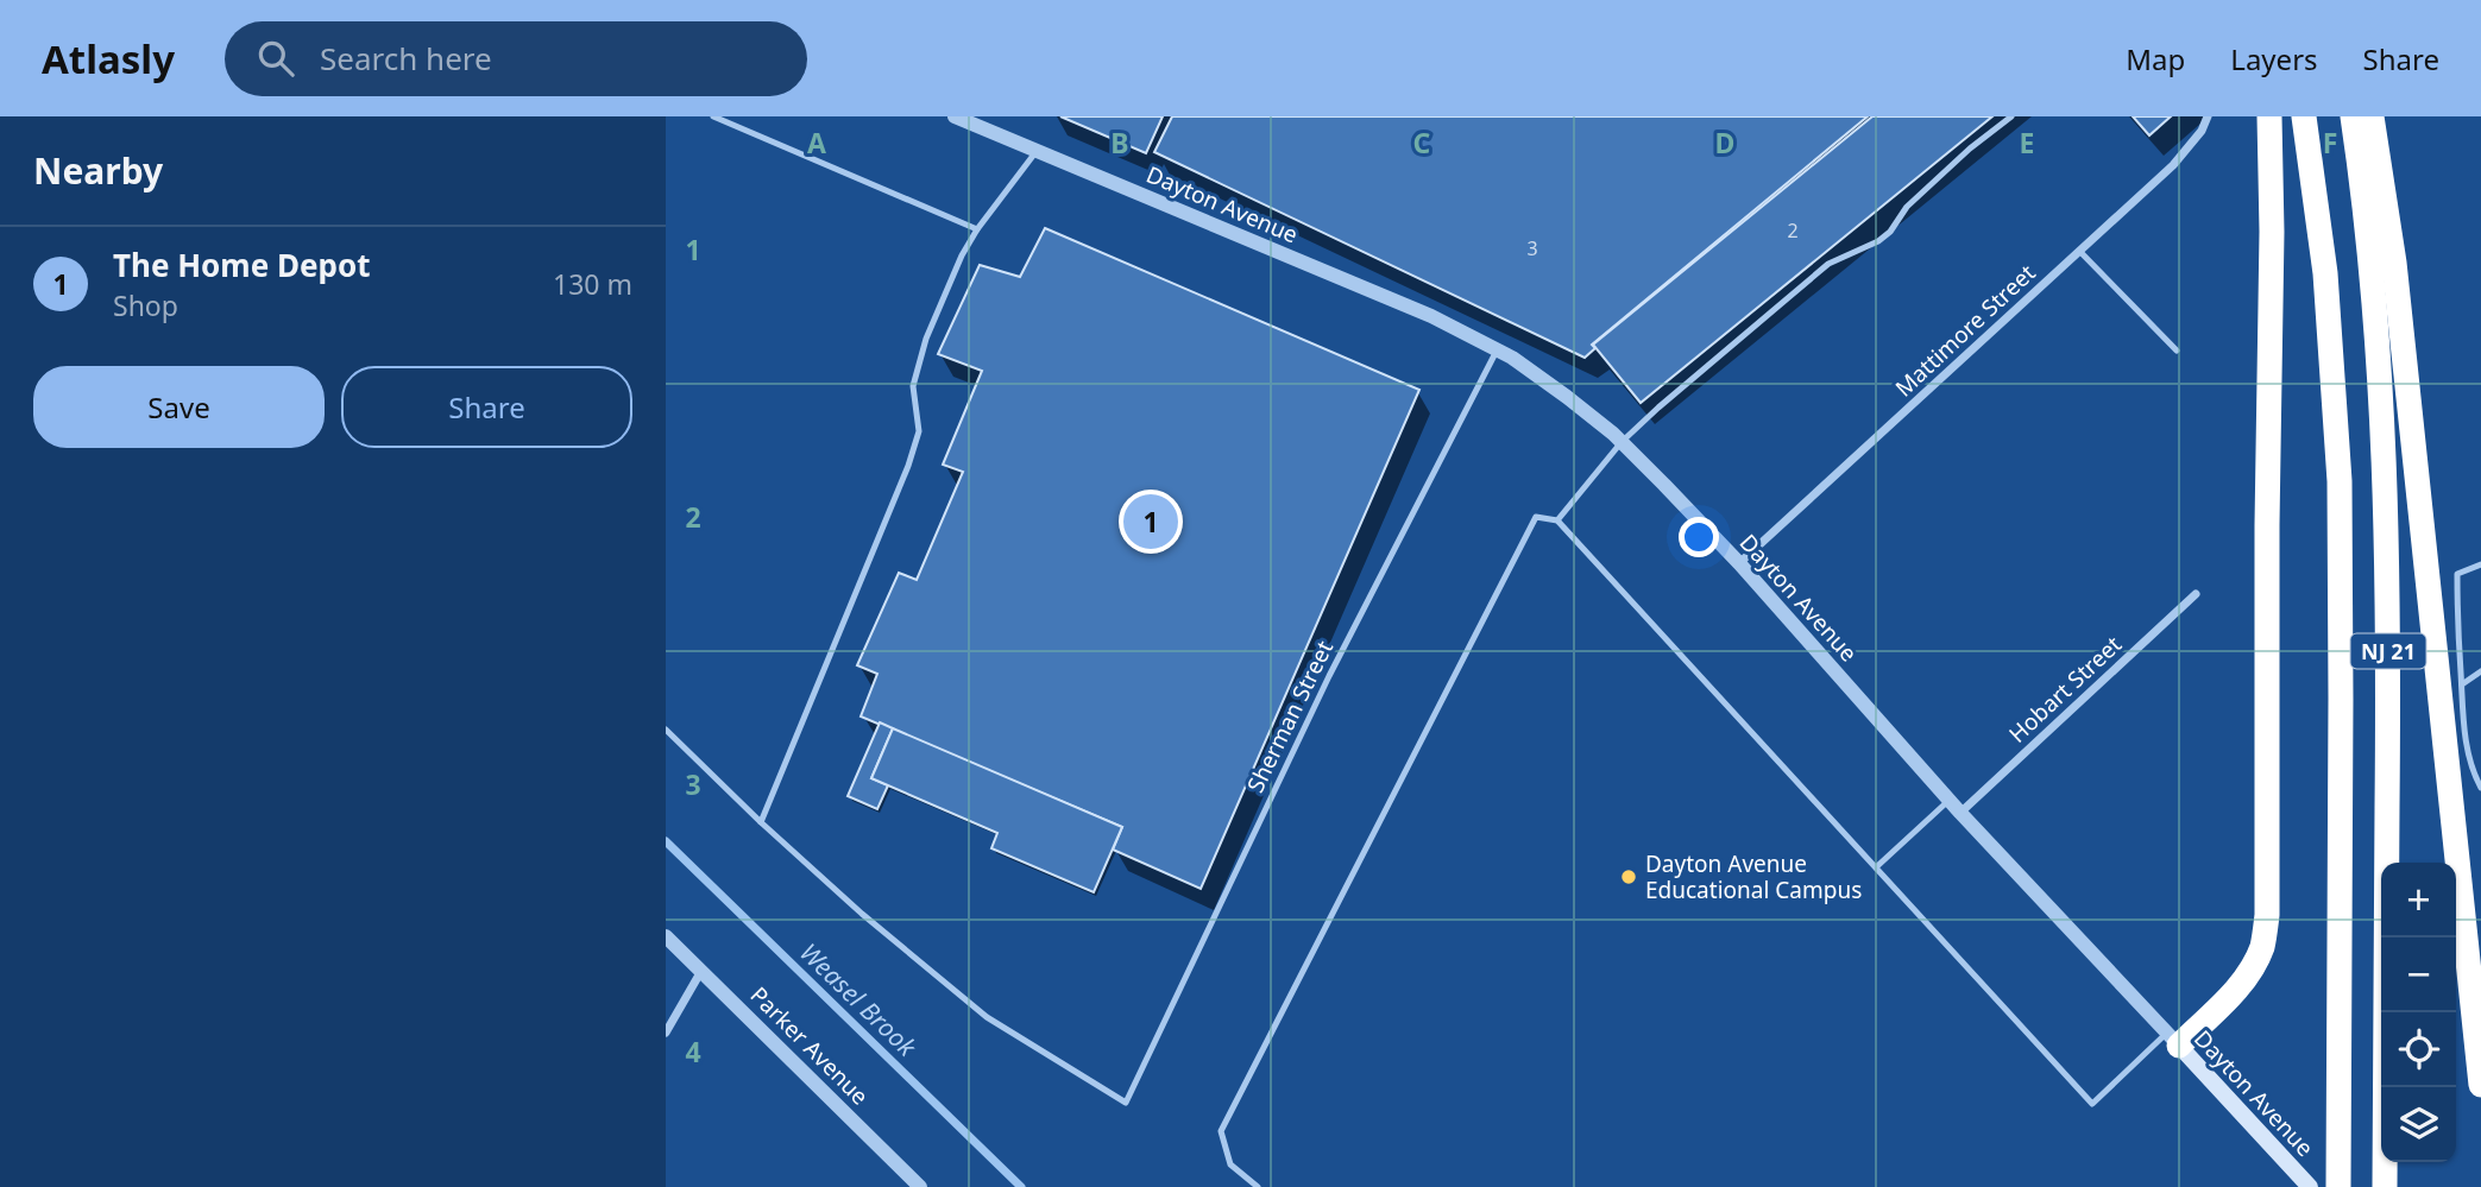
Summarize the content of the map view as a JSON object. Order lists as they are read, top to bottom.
{
  "streets": {
    "highway": ["NJ 21"],
    "main road": ["Dayton Avenue"],
    "street": ["Mattimore Street", "Hobart Street", "Parker Avenue"],
    "lane": ["Sherman Street"]
  },
  "crossings": [
    ["Dayton Avenue", "Mattimore Street"],
    ["Dayton Avenue", "Hobart Street"],
    ["Dayton Avenue", "Sherman Street"]
  ],
  "water": ["Weasel Brook"],
  "places": ["Dayton Avenue Educational Campus"],
  "house_numbers": ["2", "3"],
  "page": {
    "header": "Atlasly",
    "search": "Search here",
    "nav": ["Map", "Layers", "Share"],
    "heading": "Nearby",
    "list": [
      {
        "mark": "1",
        "name": "The Home Depot",
        "note": "Shop",
        "value": "130 m"
      }
    ],
    "buttons": ["Save", "Share"],
    "pins": "1",
    "map_buttons": ["+", "−"]
  },
  "grid": {
    "columns": [
      "A",
      "B",
      "C",
      "D",
      "E",
      "F"
    ],
    "rows": [
      "1",
      "2",
      "3",
      "4"
    ]
  }
}
